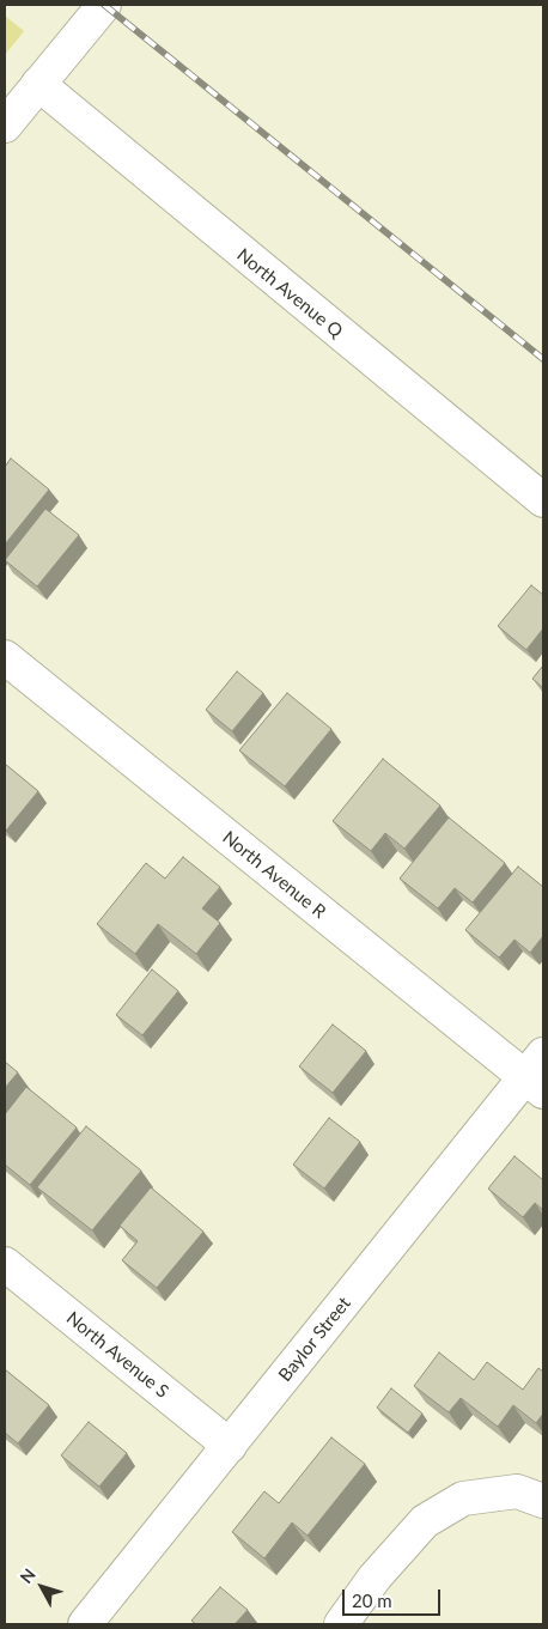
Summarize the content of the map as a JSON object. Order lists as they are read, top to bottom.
{
  "streets": {
    "street": [
      "North Avenue Q",
      "North Avenue R",
      "Baylor Street",
      "North Avenue S"
    ]
  },
  "crossings": [
    ["North Avenue R", "Baylor Street"],
    ["Baylor Street", "North Avenue S"]
  ],
  "scale_bar": "20 m",
  "north": "top left"
}
